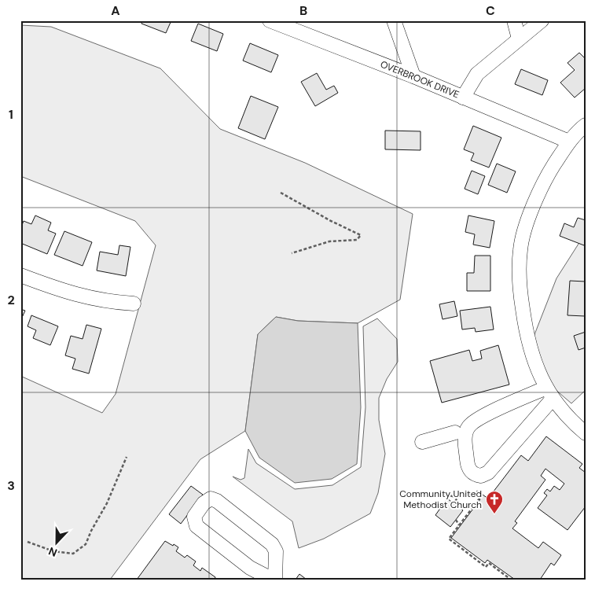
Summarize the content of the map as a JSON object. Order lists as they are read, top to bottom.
{
  "streets": {
    "street": ["OVERBROOK DRIVE"]
  },
  "places": {
    "church": ["Community United Methodist Church"]
  },
  "north": "bottom",
  "grid": {
    "columns": ["A", "B", "C"],
    "rows": ["1", "2", "3"]
  }
}
